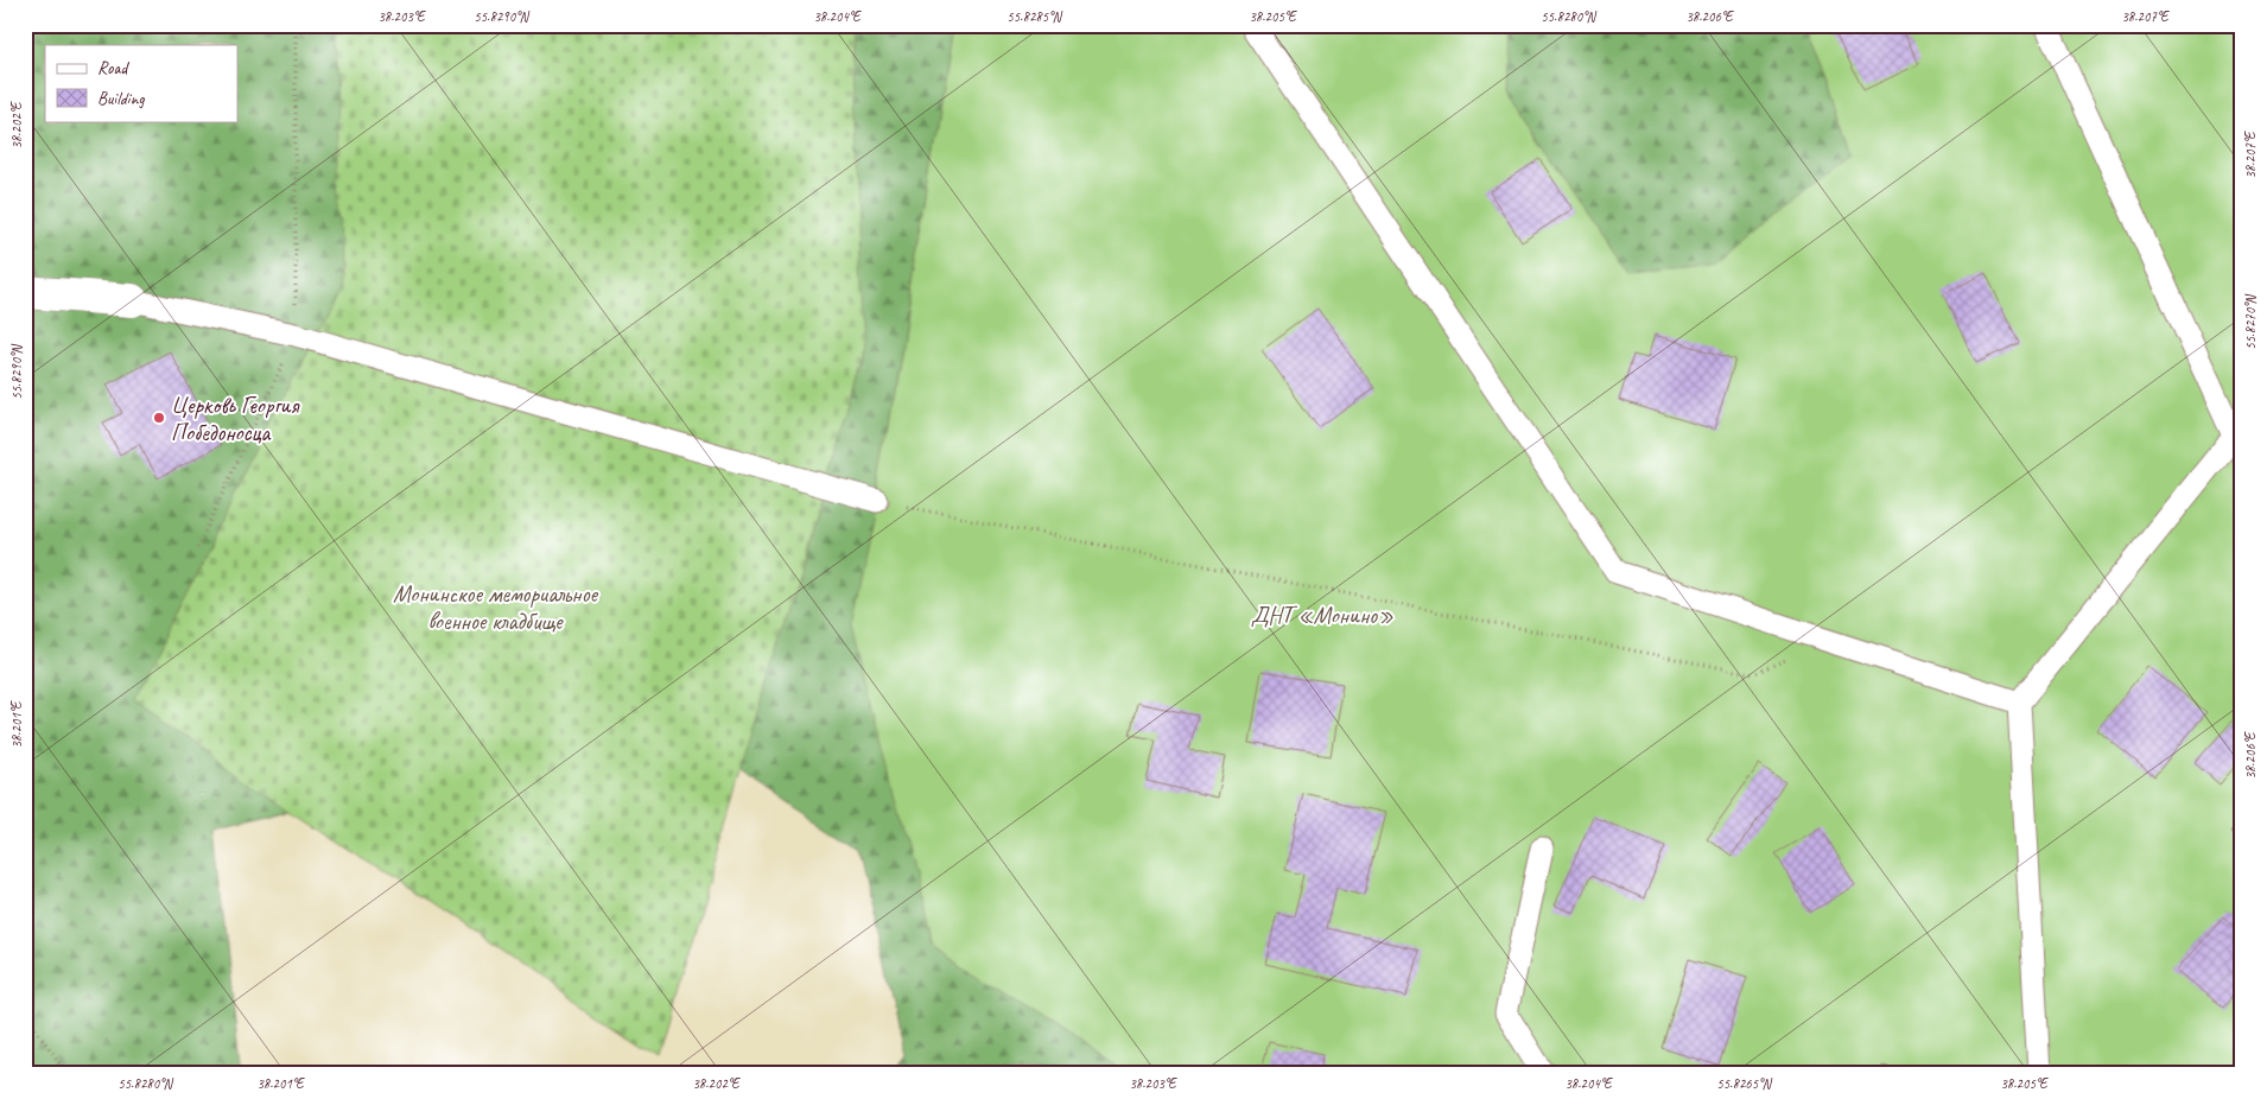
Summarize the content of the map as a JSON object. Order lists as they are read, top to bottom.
{
  "parks": ["Монинское мемориальное военное кладбище", "ДНТ «Монино»"],
  "places": ["Церковь Георгия Победоносца"],
  "legend": ["Road", "Building"],
  "coordinates": [
    "38.203°E",
    "55.8290°N",
    "38.204°E",
    "55.8285°N",
    "38.205°E",
    "55.8280°N",
    "38.206°E",
    "38.207°E",
    "38.202°E",
    "55.8270°N",
    "38.201°E",
    "55.8265°N"
  ]
}
